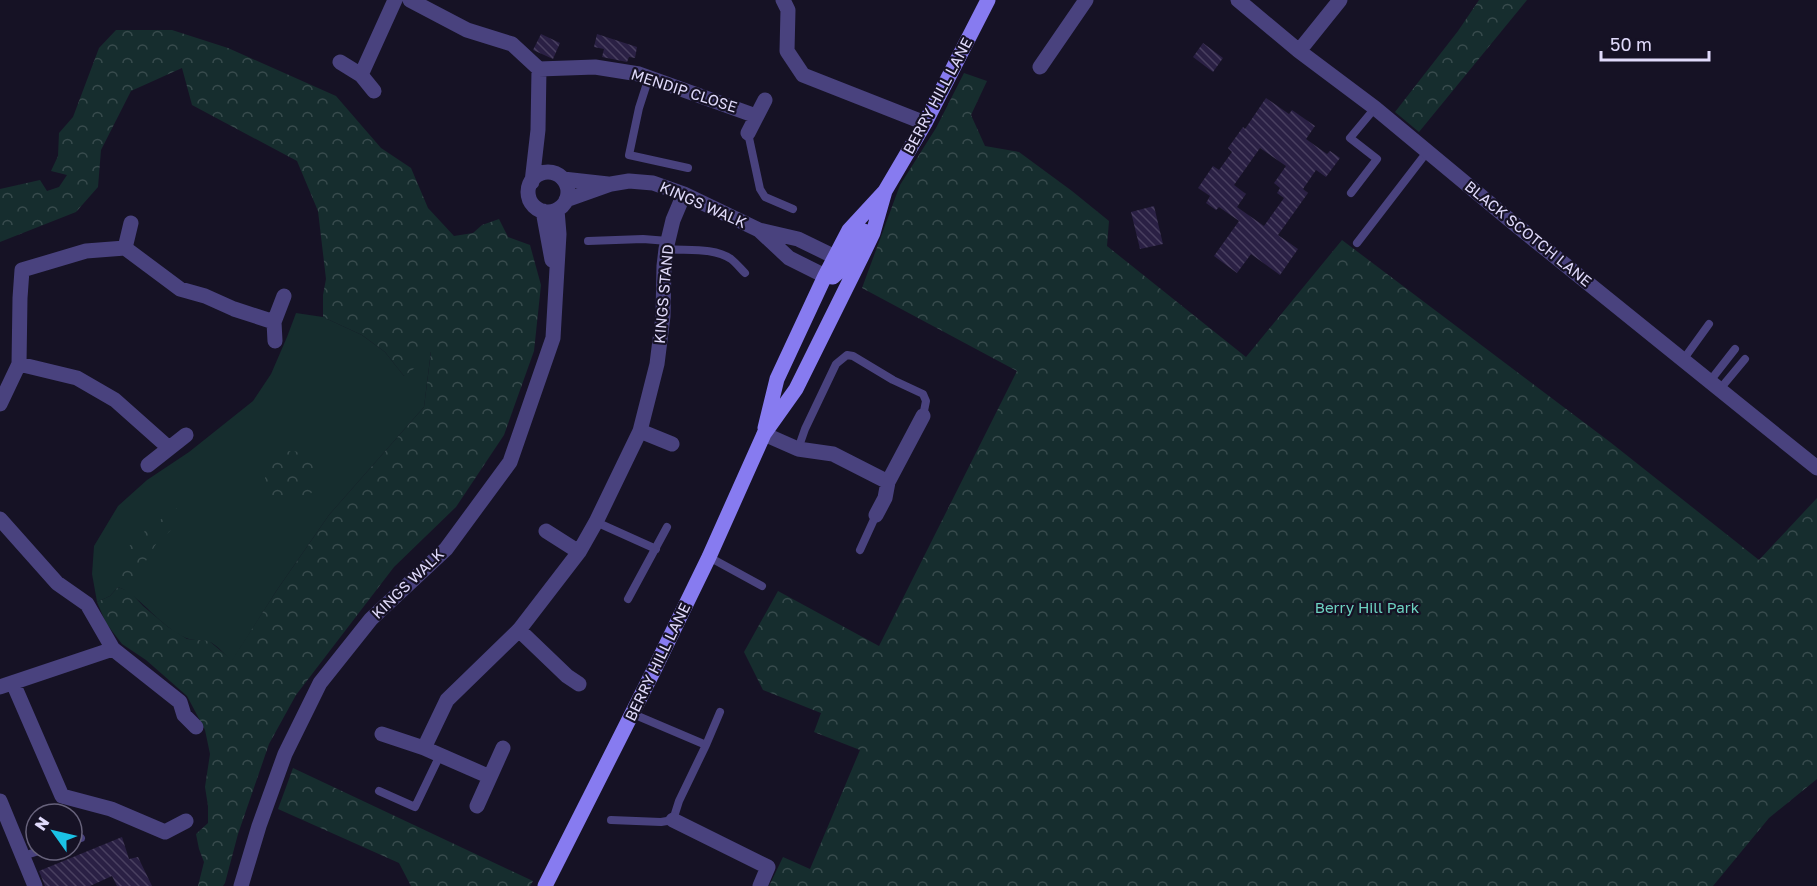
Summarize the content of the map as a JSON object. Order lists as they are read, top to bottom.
{
  "streets": {
    "street": [
      "MENDIP CLOSE",
      "BERRY HILL LANE",
      "KINGS WALK",
      "BLACK SCOTCH LANE",
      "KINGS STAND"
    ]
  },
  "crossings": [
    ["BERRY HILL LANE", "KINGS WALK"],
    ["KINGS WALK", "KINGS STAND"]
  ],
  "parks": ["Berry Hill Park"],
  "scale_bar": "50 m",
  "north": "top left"
}
